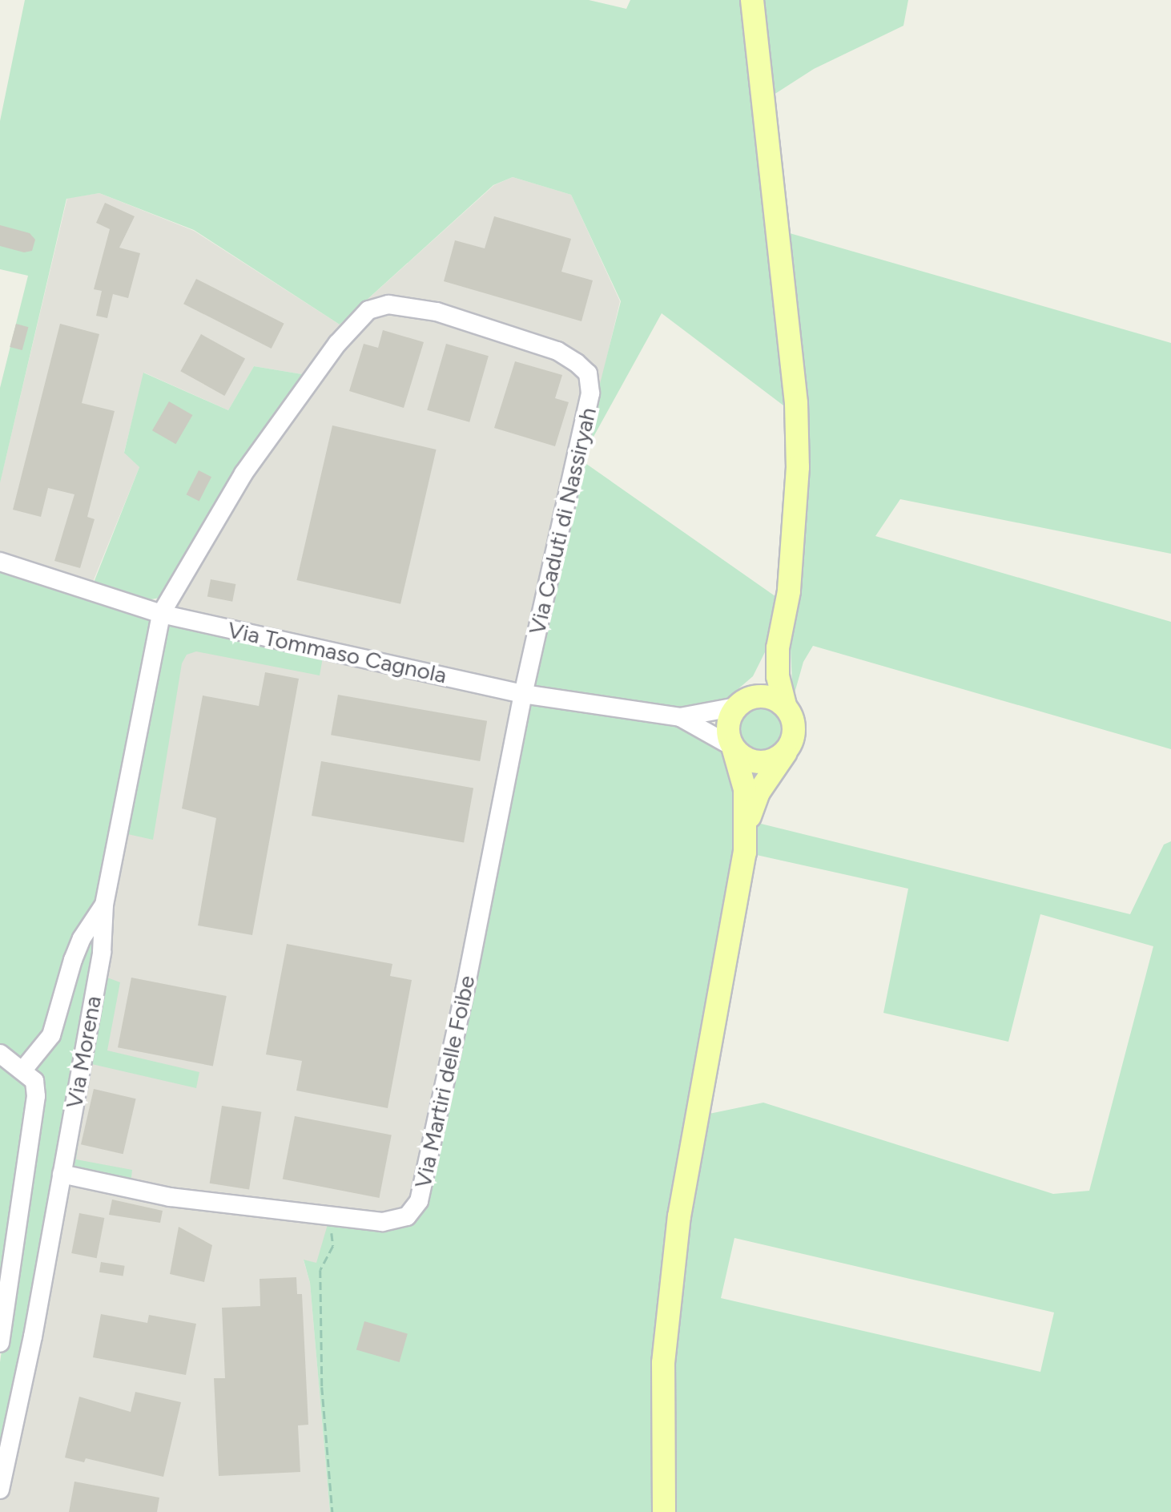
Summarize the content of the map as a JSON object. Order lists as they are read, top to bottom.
{
  "streets": {
    "street": [
      "Via Caduti di Nassiryah",
      "Via Tommaso Cagnola",
      "Via Morena",
      "Via Martiri delle Foibe"
    ]
  },
  "crossings": [
    ["Via Caduti di Nassiryah", "Via Tommaso Cagnola"],
    ["Via Caduti di Nassiryah", "Via Morena"],
    ["Via Caduti di Nassiryah", "Via Martiri delle Foibe"],
    ["Via Tommaso Cagnola", "Via Morena"],
    ["Via Tommaso Cagnola", "Via Martiri delle Foibe"],
    ["Via Morena", "Via Martiri delle Foibe"]
  ]
}
